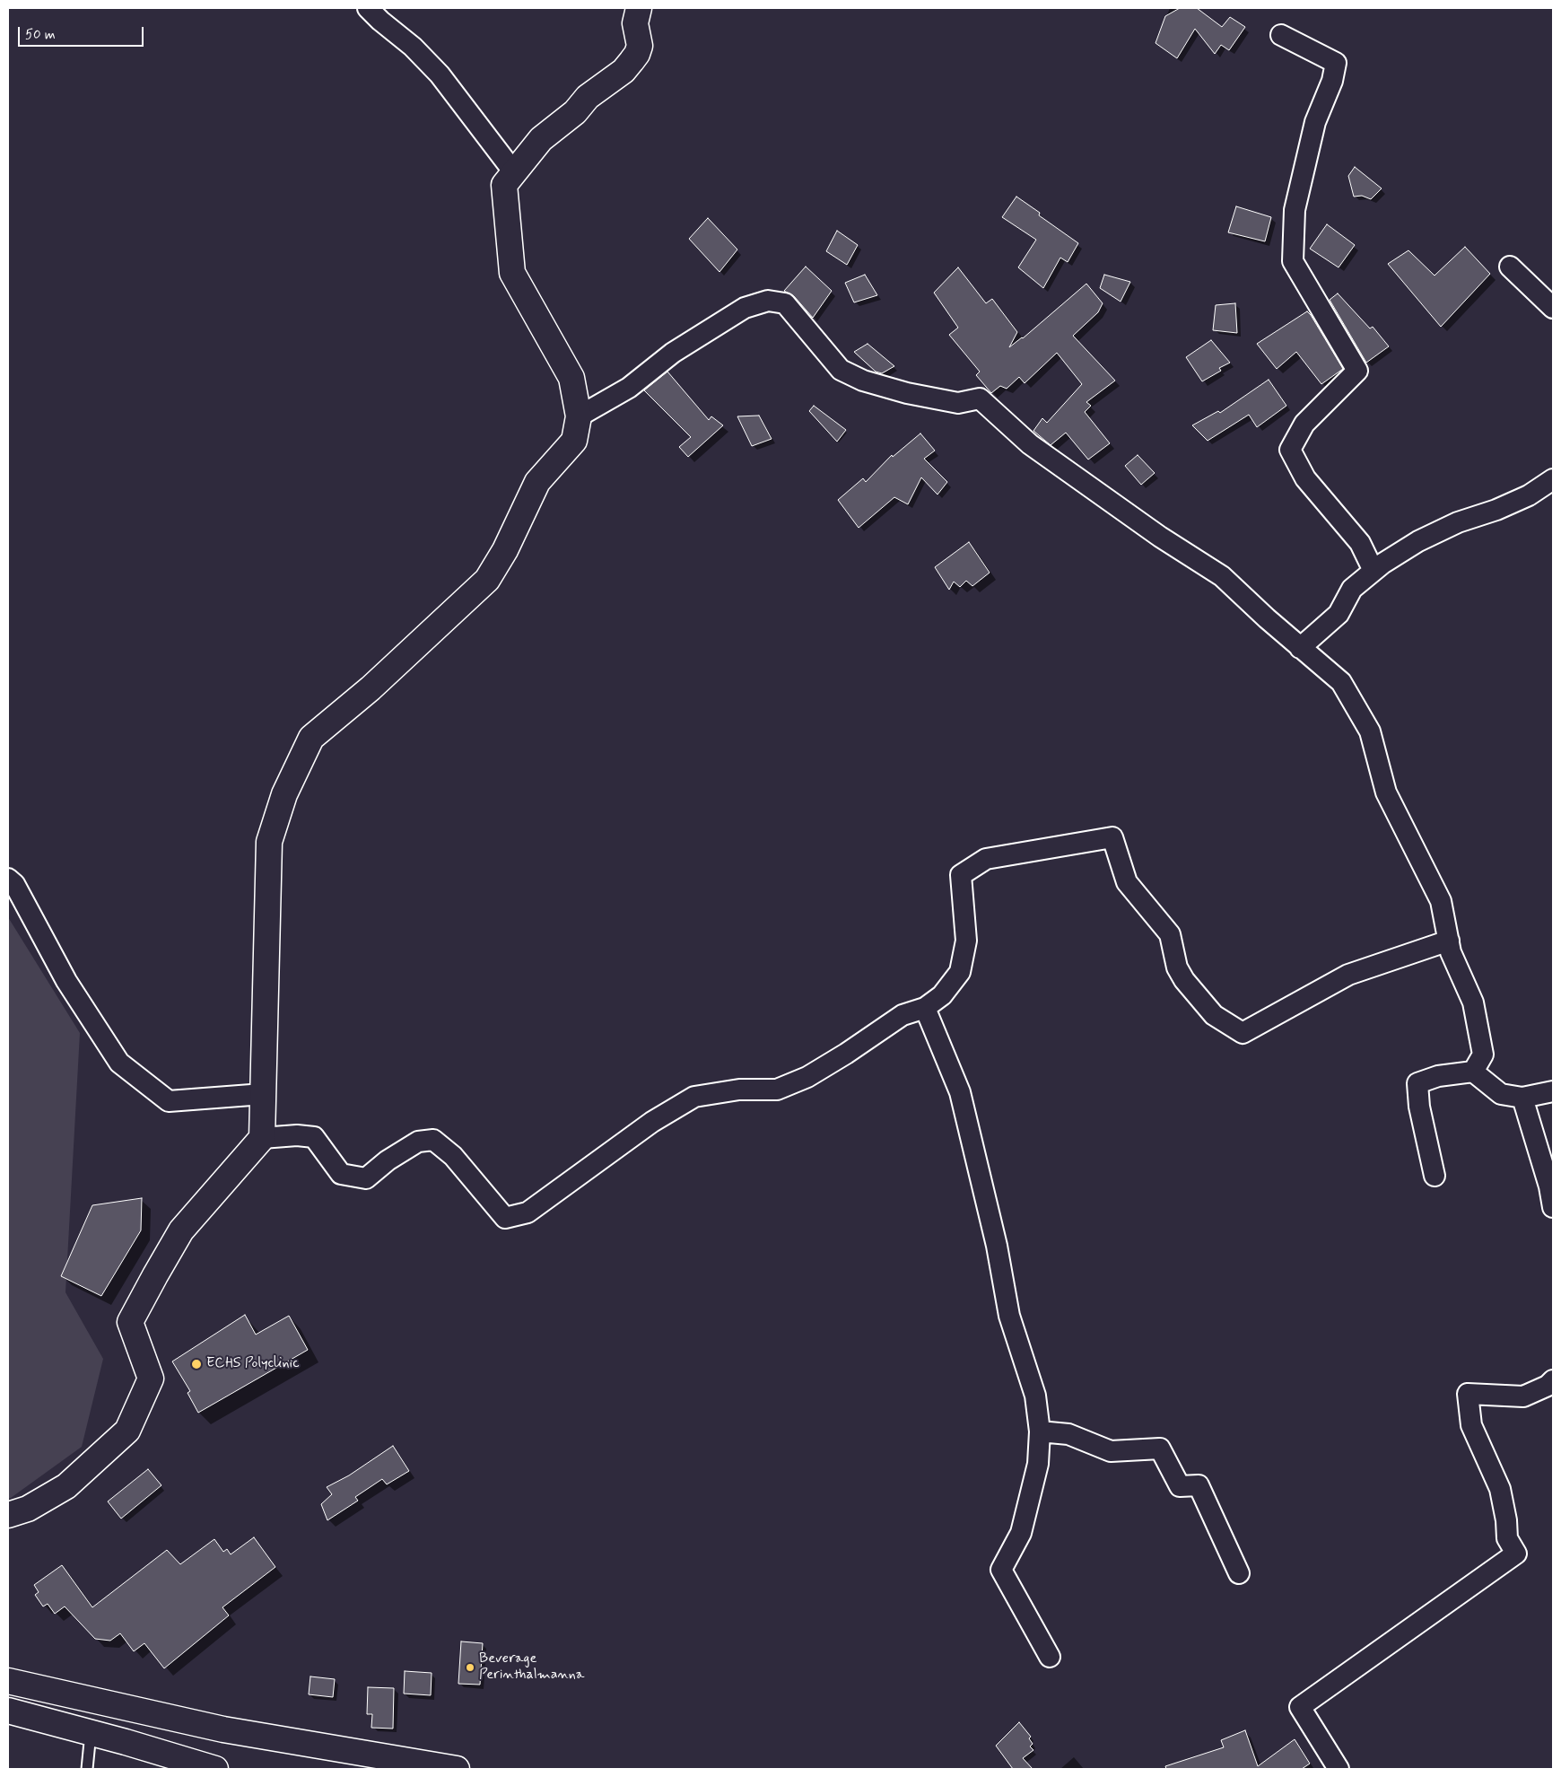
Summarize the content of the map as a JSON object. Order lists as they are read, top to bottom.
{
  "places": ["ECHS Polyclinic", "Beverage Perinthalmanna"],
  "scale_bar": "50 m"
}
